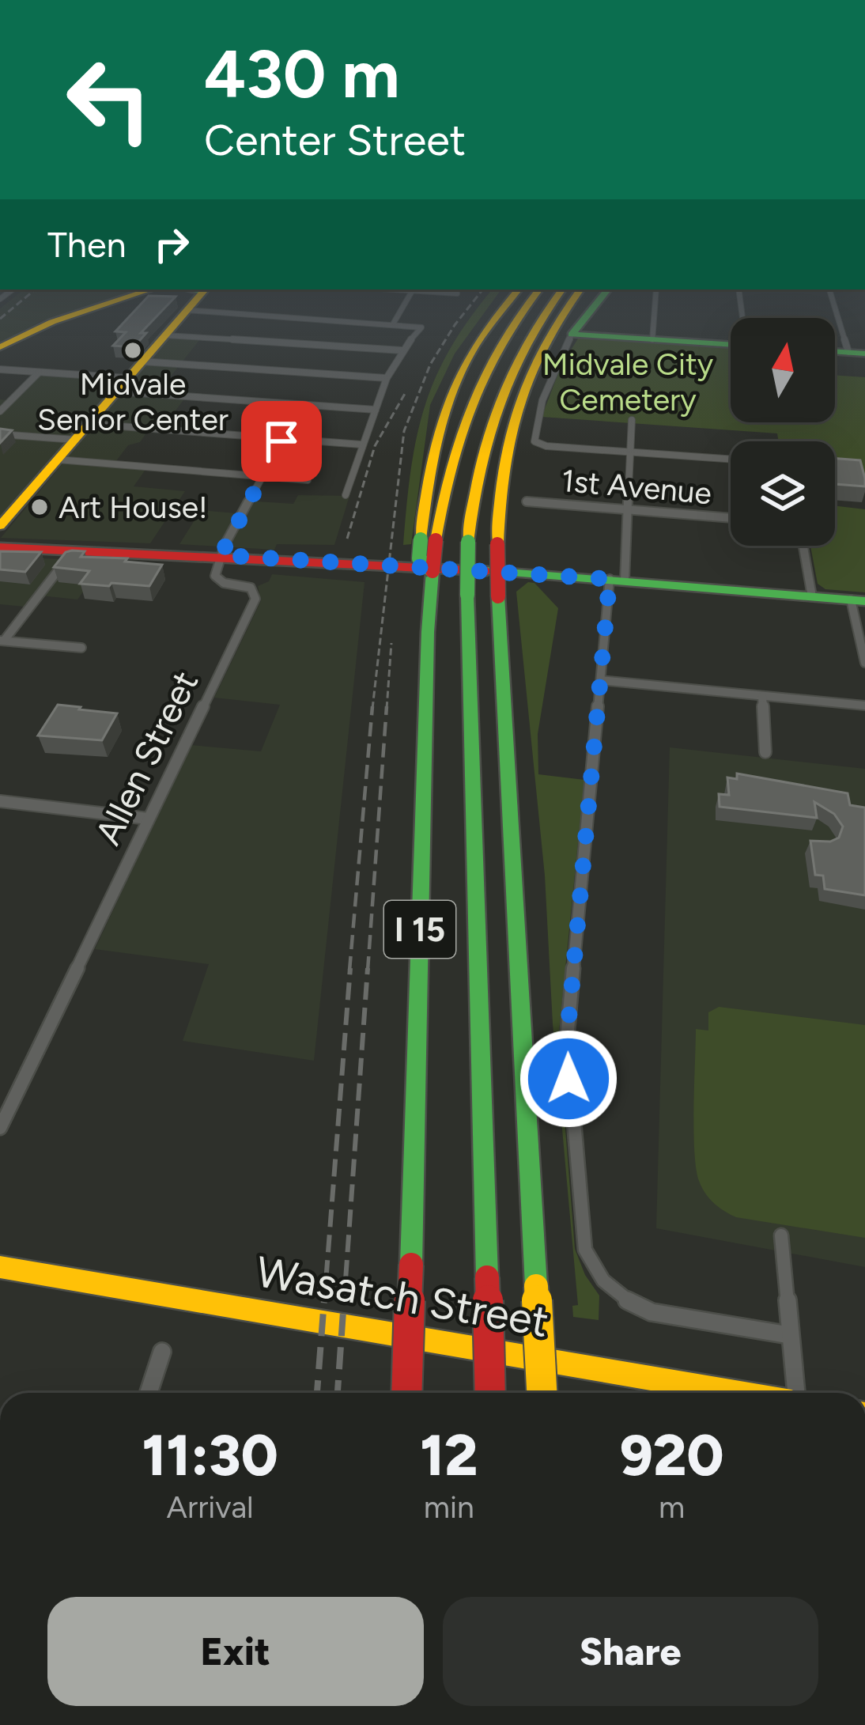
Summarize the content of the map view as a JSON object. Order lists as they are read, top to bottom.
{
  "streets": {
    "main road": ["I 15", "Wasatch Street"],
    "street": ["1st Avenue", "Allen Street"]
  },
  "parks": ["Midvale City Cemetery"],
  "places": ["Midvale Senior Center", "Art House!"],
  "north": "top",
  "page": {
    "turn": ["430 m", "Center Street"],
    "then": "Then",
    "eta": [
      "11:30",
      "Arrival",
      "12",
      "min",
      "920",
      "m"
    ],
    "buttons": ["Exit", "Share"]
  }
}
